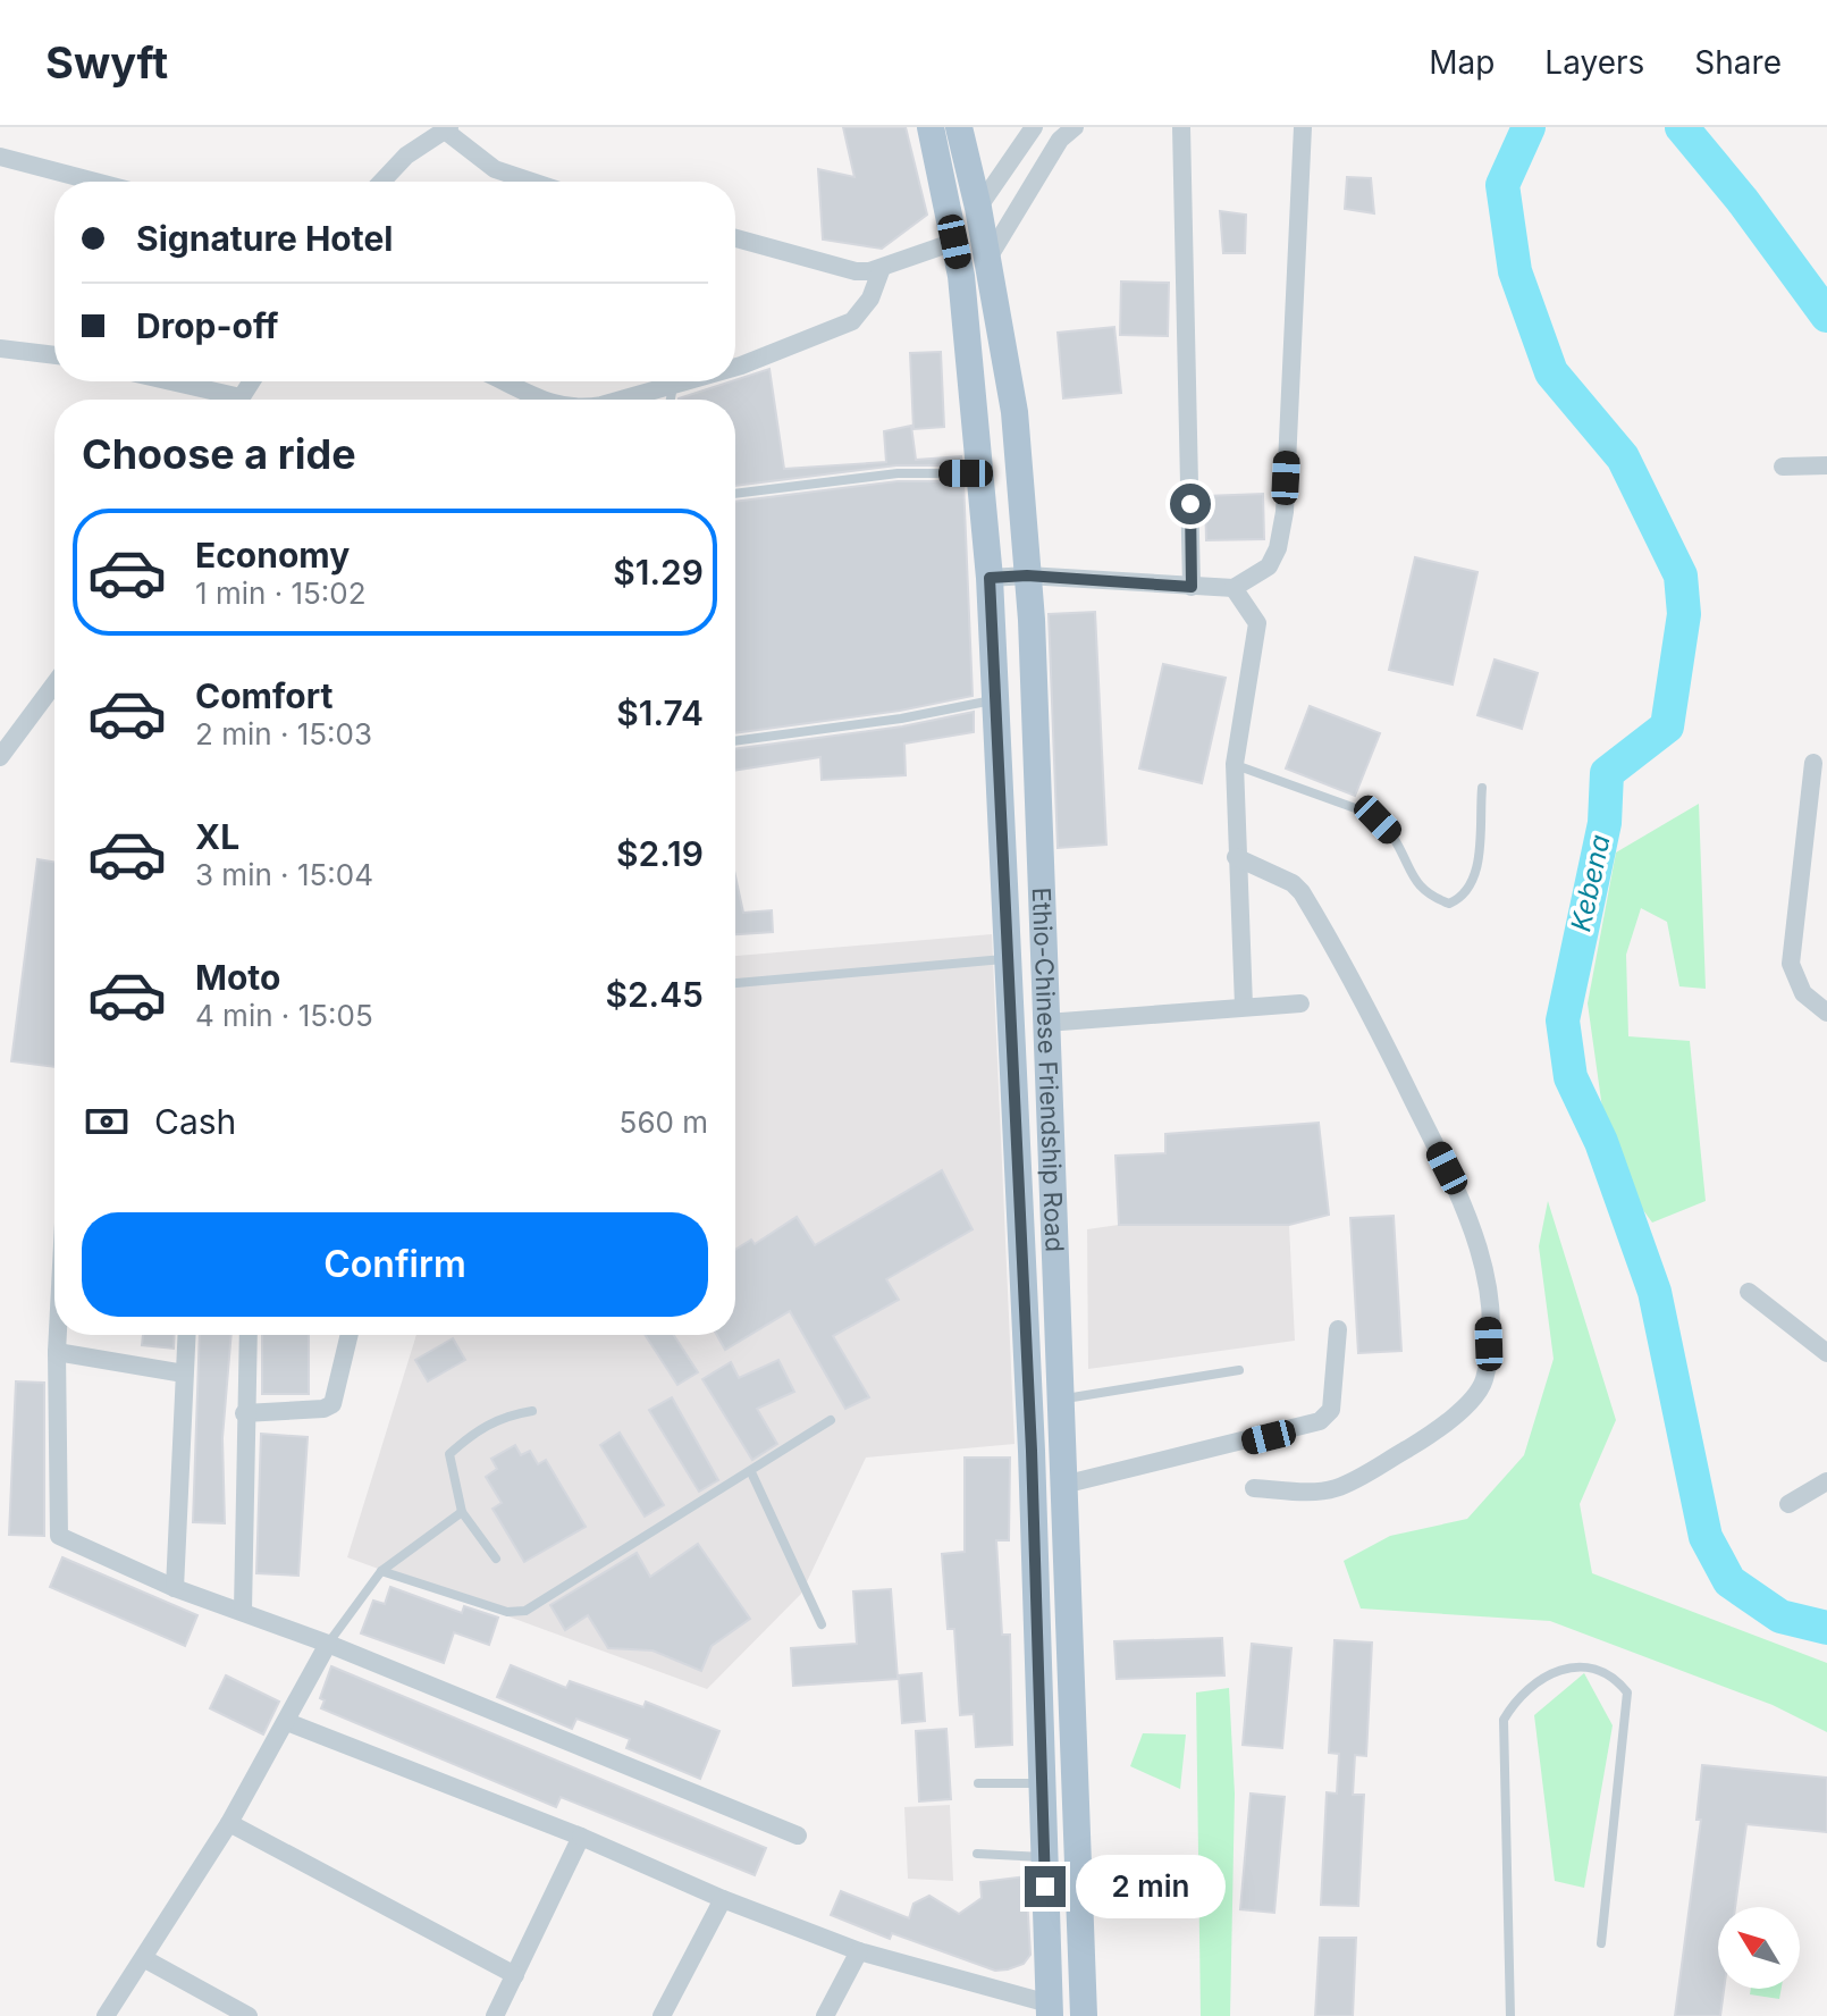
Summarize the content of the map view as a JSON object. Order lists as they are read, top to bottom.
{
  "streets": {
    "main road": ["Ethio-Chinese Friendship Road"]
  },
  "water": ["Kebena"],
  "north": "top left",
  "page": {
    "header": "Swyft",
    "nav": ["Map", "Layers", "Share"],
    "banner": ["Signature Hotel", "Drop-off"],
    "heading": "Choose a ride",
    "list": [
      {
        "name": "Economy",
        "note": "1 min · 15:02",
        "value": "$1.29"
      },
      {
        "name": "Comfort",
        "note": "2 min · 15:03",
        "value": "$1.74"
      },
      {
        "name": "XL",
        "note": "3 min · 15:04",
        "value": "$2.19"
      },
      {
        "name": "Moto",
        "note": "4 min · 15:05",
        "value": "$2.45"
      }
    ],
    "pay": ["Cash", "560 m"],
    "buttons": "Confirm",
    "bubble": "2 min"
  }
}
